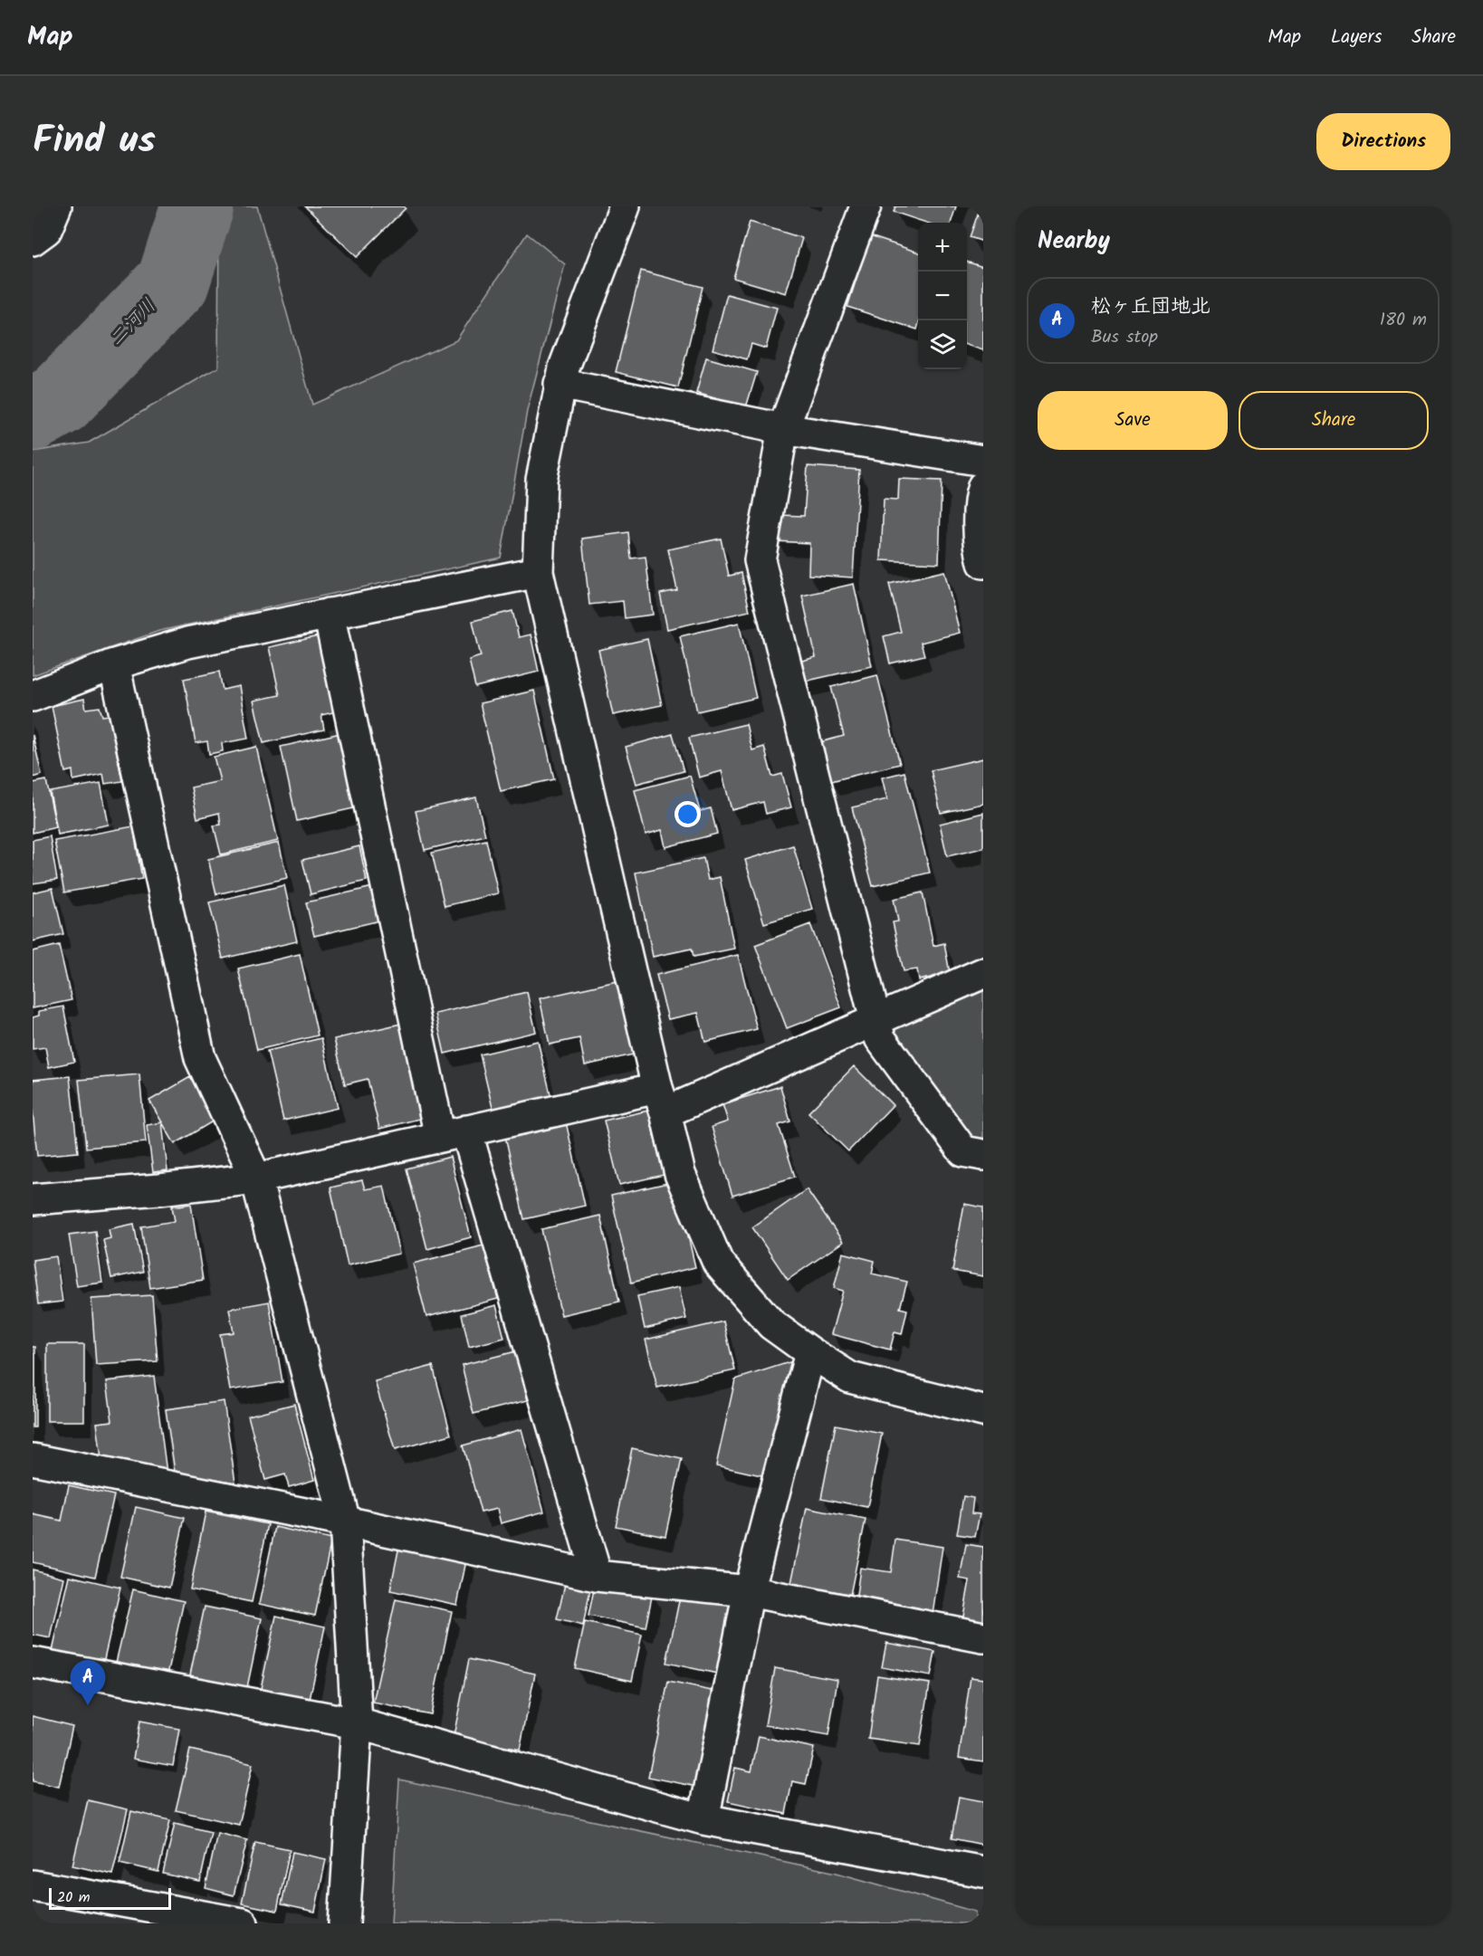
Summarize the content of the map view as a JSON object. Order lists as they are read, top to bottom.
{
  "water": ["二河川"],
  "scale_bar": "20 m",
  "page": {
    "header": "Map",
    "nav": ["Map", "Layers", "Share"],
    "title": "Find us",
    "buttons": [
      "Directions",
      ["Save", "Share"]
    ],
    "heading": "Nearby",
    "map_buttons": ["+", "−"],
    "list": [
      {
        "mark": "A",
        "name": "松ヶ丘団地北",
        "note": "Bus stop",
        "value": "180 m"
      }
    ],
    "pins": "A",
    "scale": "20 m"
  }
}
